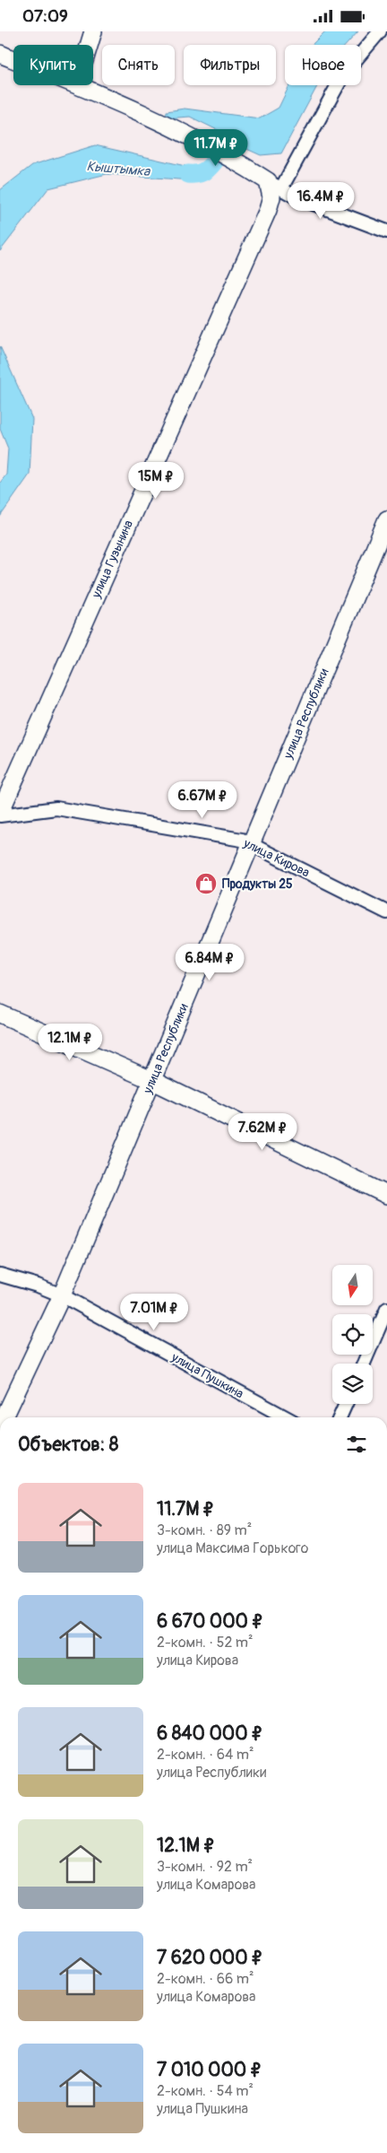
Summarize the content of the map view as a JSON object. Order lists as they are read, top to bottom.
{
  "streets": {
    "street": [
      "улица Гузынина",
      "улица Республики",
      "улица Кирова",
      "улица Пушкина"
    ]
  },
  "crossings": [
    ["улица Гузынина", "улица Кирова"],
    ["улица Республики", "улица Кирова"],
    ["улица Республики", "улица Пушкина"]
  ],
  "water": ["Кыштымка"],
  "places": {
    "shop": ["Продукты 25"]
  },
  "north": "bottom",
  "page": {
    "status": "07:09",
    "chip": [
      "Купить",
      "Снять",
      "Фильтры",
      "Новое"
    ],
    "price": [
      "11.7M ₽",
      "16.4M ₽",
      "15M ₽",
      "6.67M ₽",
      "6.84M ₽",
      "12.1M ₽",
      "7.62M ₽",
      "7.01M ₽"
    ],
    "heading": "Объектов: 8",
    "list": [
      {
        "name": "11.7M ₽",
        "note": "3-комн. · 89 m² · улица Максима Горького"
      },
      {
        "name": "6 670 000 ₽",
        "note": "2-комн. · 52 m² · улица Кирова"
      },
      {
        "name": "6 840 000 ₽",
        "note": "2-комн. · 64 m² · улица Республики"
      },
      {
        "name": "12.1M ₽",
        "note": "3-комн. · 92 m² · улица Комарова"
      },
      {
        "name": "7 620 000 ₽",
        "note": "2-комн. · 66 m² · улица Комарова"
      },
      {
        "name": "7 010 000 ₽",
        "note": "2-комн. · 54 m² · улица Пушкина"
      }
    ]
  }
}
